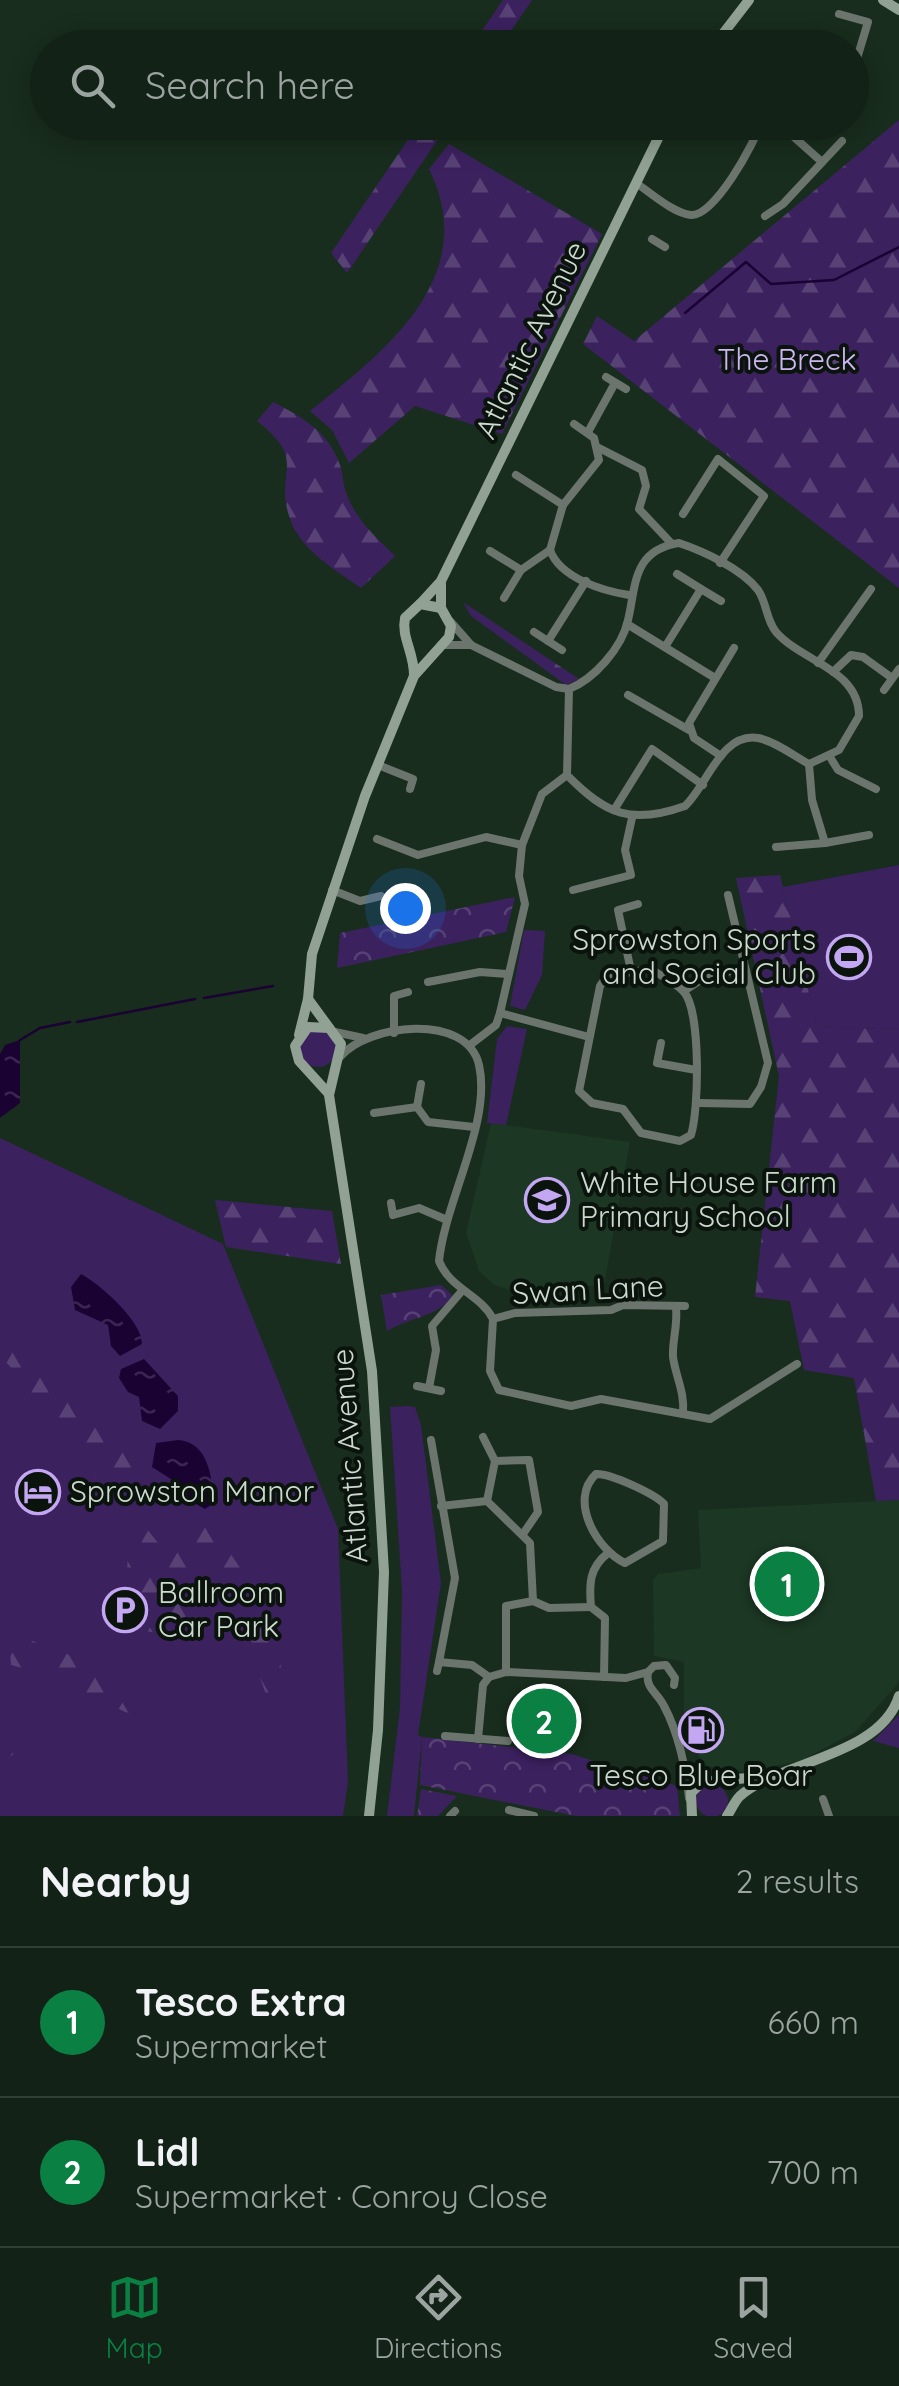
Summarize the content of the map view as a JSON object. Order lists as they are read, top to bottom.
{
  "streets": {
    "street": ["Atlantic Avenue", "Swan Lane"]
  },
  "parks": ["The Breck"],
  "places": {
    "sports": ["Sprowston Sports and Social Club"],
    "school or university": ["White House Farm Primary School"],
    "hotel": ["Sprowston Manor"],
    "parking": ["Ballroom Car Park"],
    "fuel station": ["Tesco Blue Boar"]
  },
  "page": {
    "search": "Search here",
    "pins": ["1", "2"],
    "heading": ["Nearby", "2 results"],
    "list": [
      {
        "mark": "1",
        "name": "Tesco Extra",
        "note": "Supermarket",
        "value": "660 m"
      },
      {
        "mark": "2",
        "name": "Lidl",
        "note": "Supermarket · Conroy Close",
        "value": "700 m"
      }
    ],
    "nav": ["Map", "Directions", "Saved"]
  }
}
